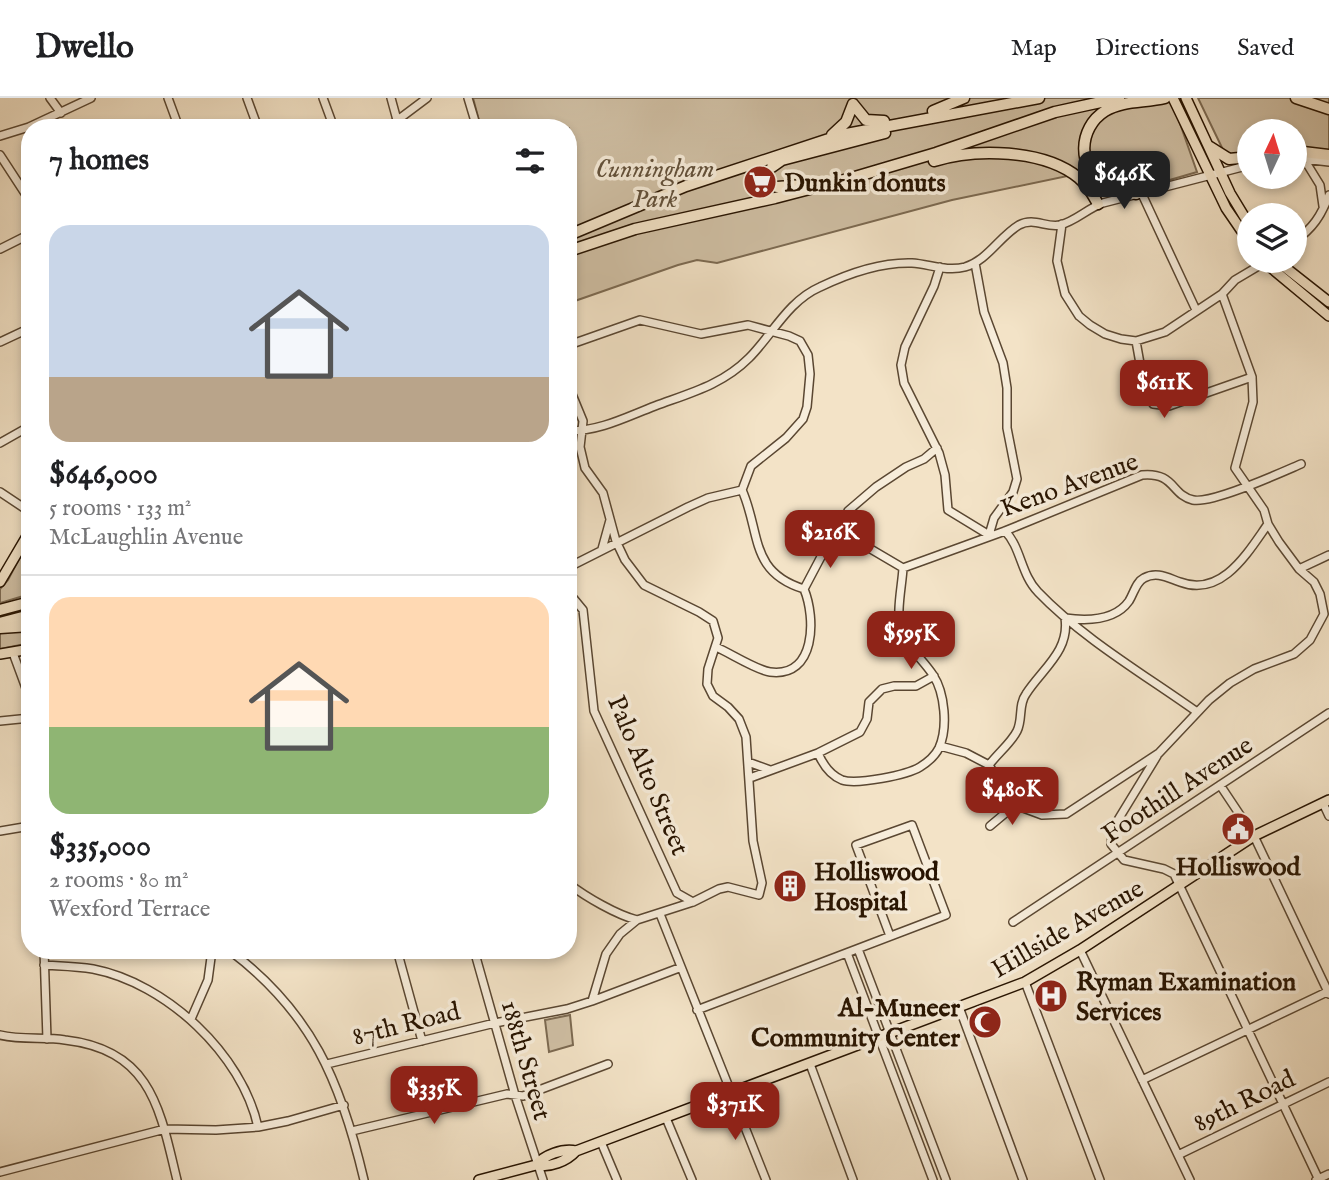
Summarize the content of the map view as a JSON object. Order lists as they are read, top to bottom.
{
  "streets": {
    "main road": ["Hillside Avenue"],
    "street": [
      "Keno Avenue",
      "Palo Alto Street",
      "Foothill Avenue",
      "87th Road",
      "188th Street",
      "89th Road"
    ]
  },
  "crossings": [
    ["Hillside Avenue", "188th Street"],
    ["87th Road", "188th Street"]
  ],
  "parks": ["Cunningham Park"],
  "places": {
    "supermarket": ["Dunkin donuts"],
    "public building": ["Holliswood"],
    "building": ["Holliswood Hospital"],
    "hospital": ["Ryman Examination Services"],
    "mosque": ["Al-Muneer Community Center"]
  },
  "north": "top",
  "page": {
    "header": "Dwello",
    "nav": ["Map", "Directions", "Saved"],
    "heading": "7 homes",
    "price": [
      "$646K",
      "$611K",
      "$216K",
      "$595K",
      "$480K",
      "$335K",
      "$371K"
    ],
    "list": [
      {
        "name": "$646,000",
        "note": "5 rooms · 133 m² · McLaughlin Avenue"
      },
      {
        "name": "$335,000",
        "note": "2 rooms · 80 m² · Wexford Terrace"
      }
    ]
  }
}
